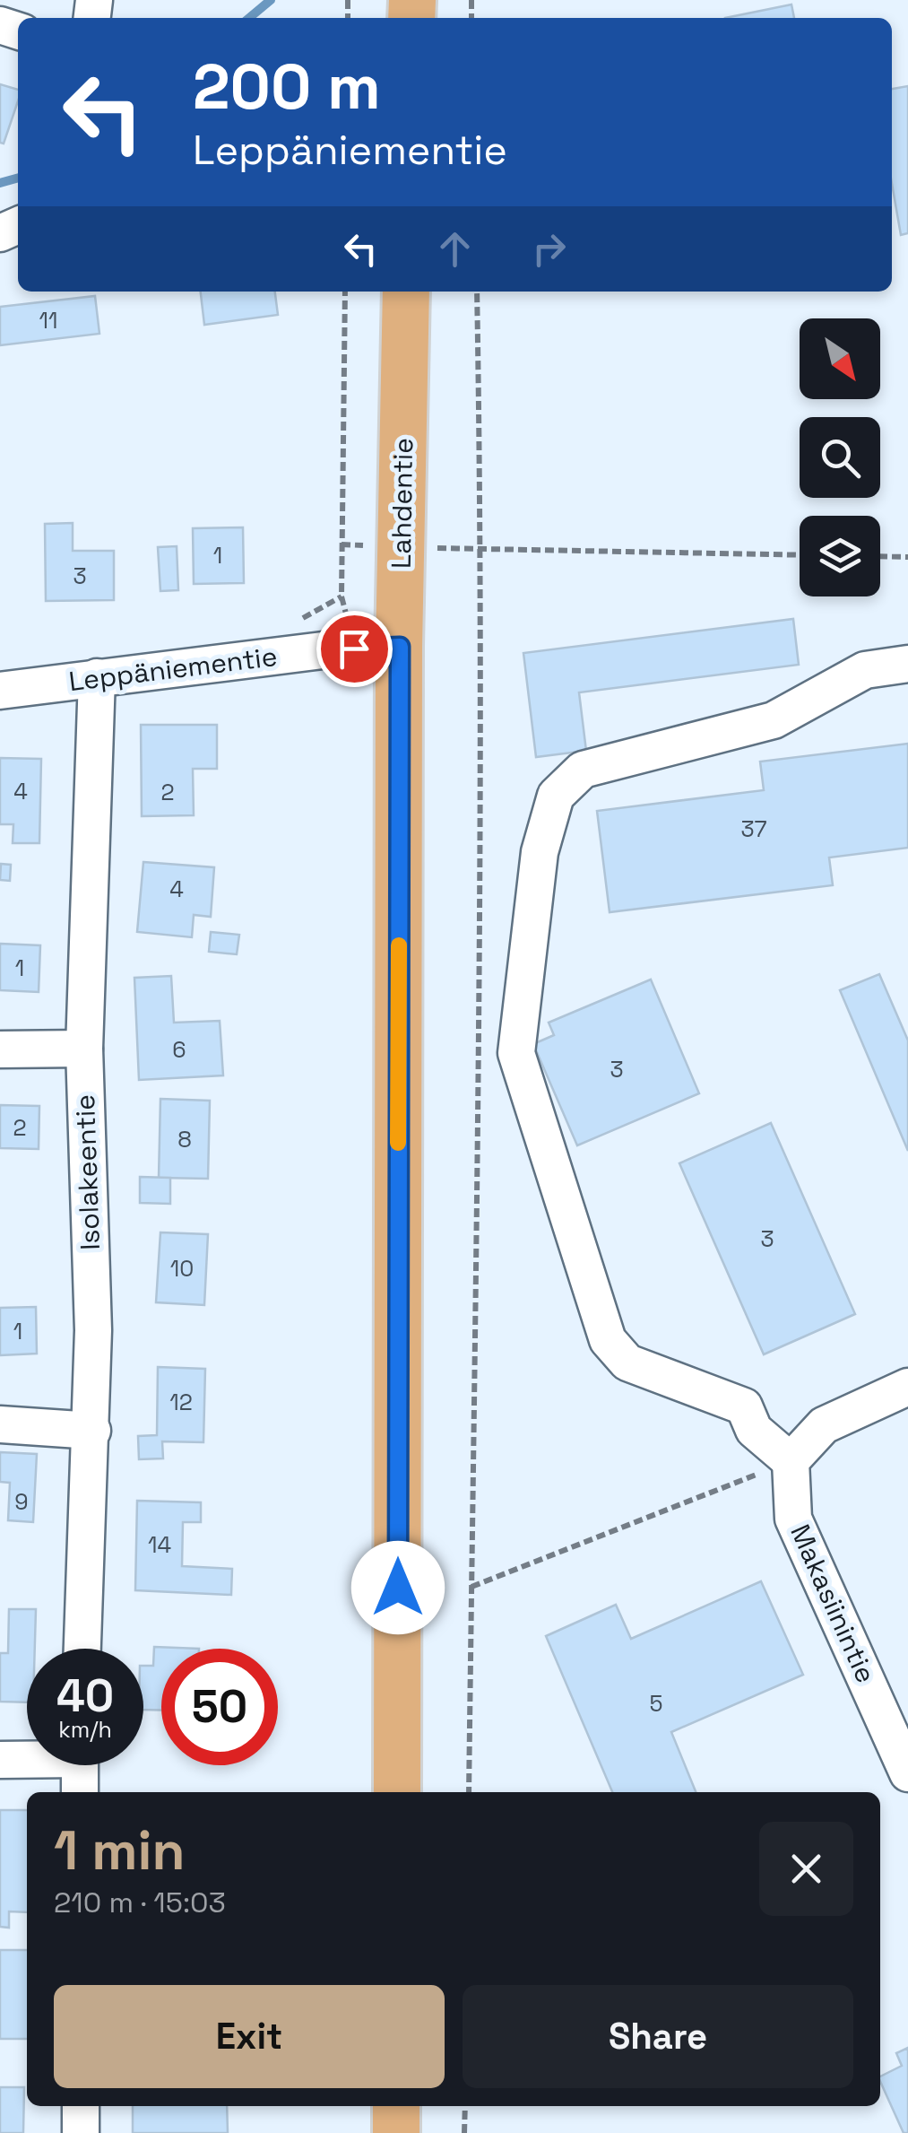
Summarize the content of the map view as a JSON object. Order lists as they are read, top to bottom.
{
  "streets": {
    "main road": ["Lahdentie"],
    "street": ["Leppäniementie", "Isolakeentie", "Makasiinintie"]
  },
  "crossings": [
    ["Lahdentie", "Leppäniementie"],
    ["Leppäniementie", "Isolakeentie"]
  ],
  "house_numbers": [
    "11",
    "1",
    "3",
    "4",
    "2",
    "37",
    "4",
    "1",
    "6",
    "3",
    "2",
    "8",
    "3",
    "10",
    "1",
    "12",
    "9",
    "14",
    "5"
  ],
  "north": "bottom right",
  "page": {
    "turn": ["200 m", "Leppäniementie"],
    "speed": "40 km/h",
    "limit": "50",
    "heading": ["1 min", "210 m · 15:03"],
    "buttons": ["Exit", "Share"]
  }
}
